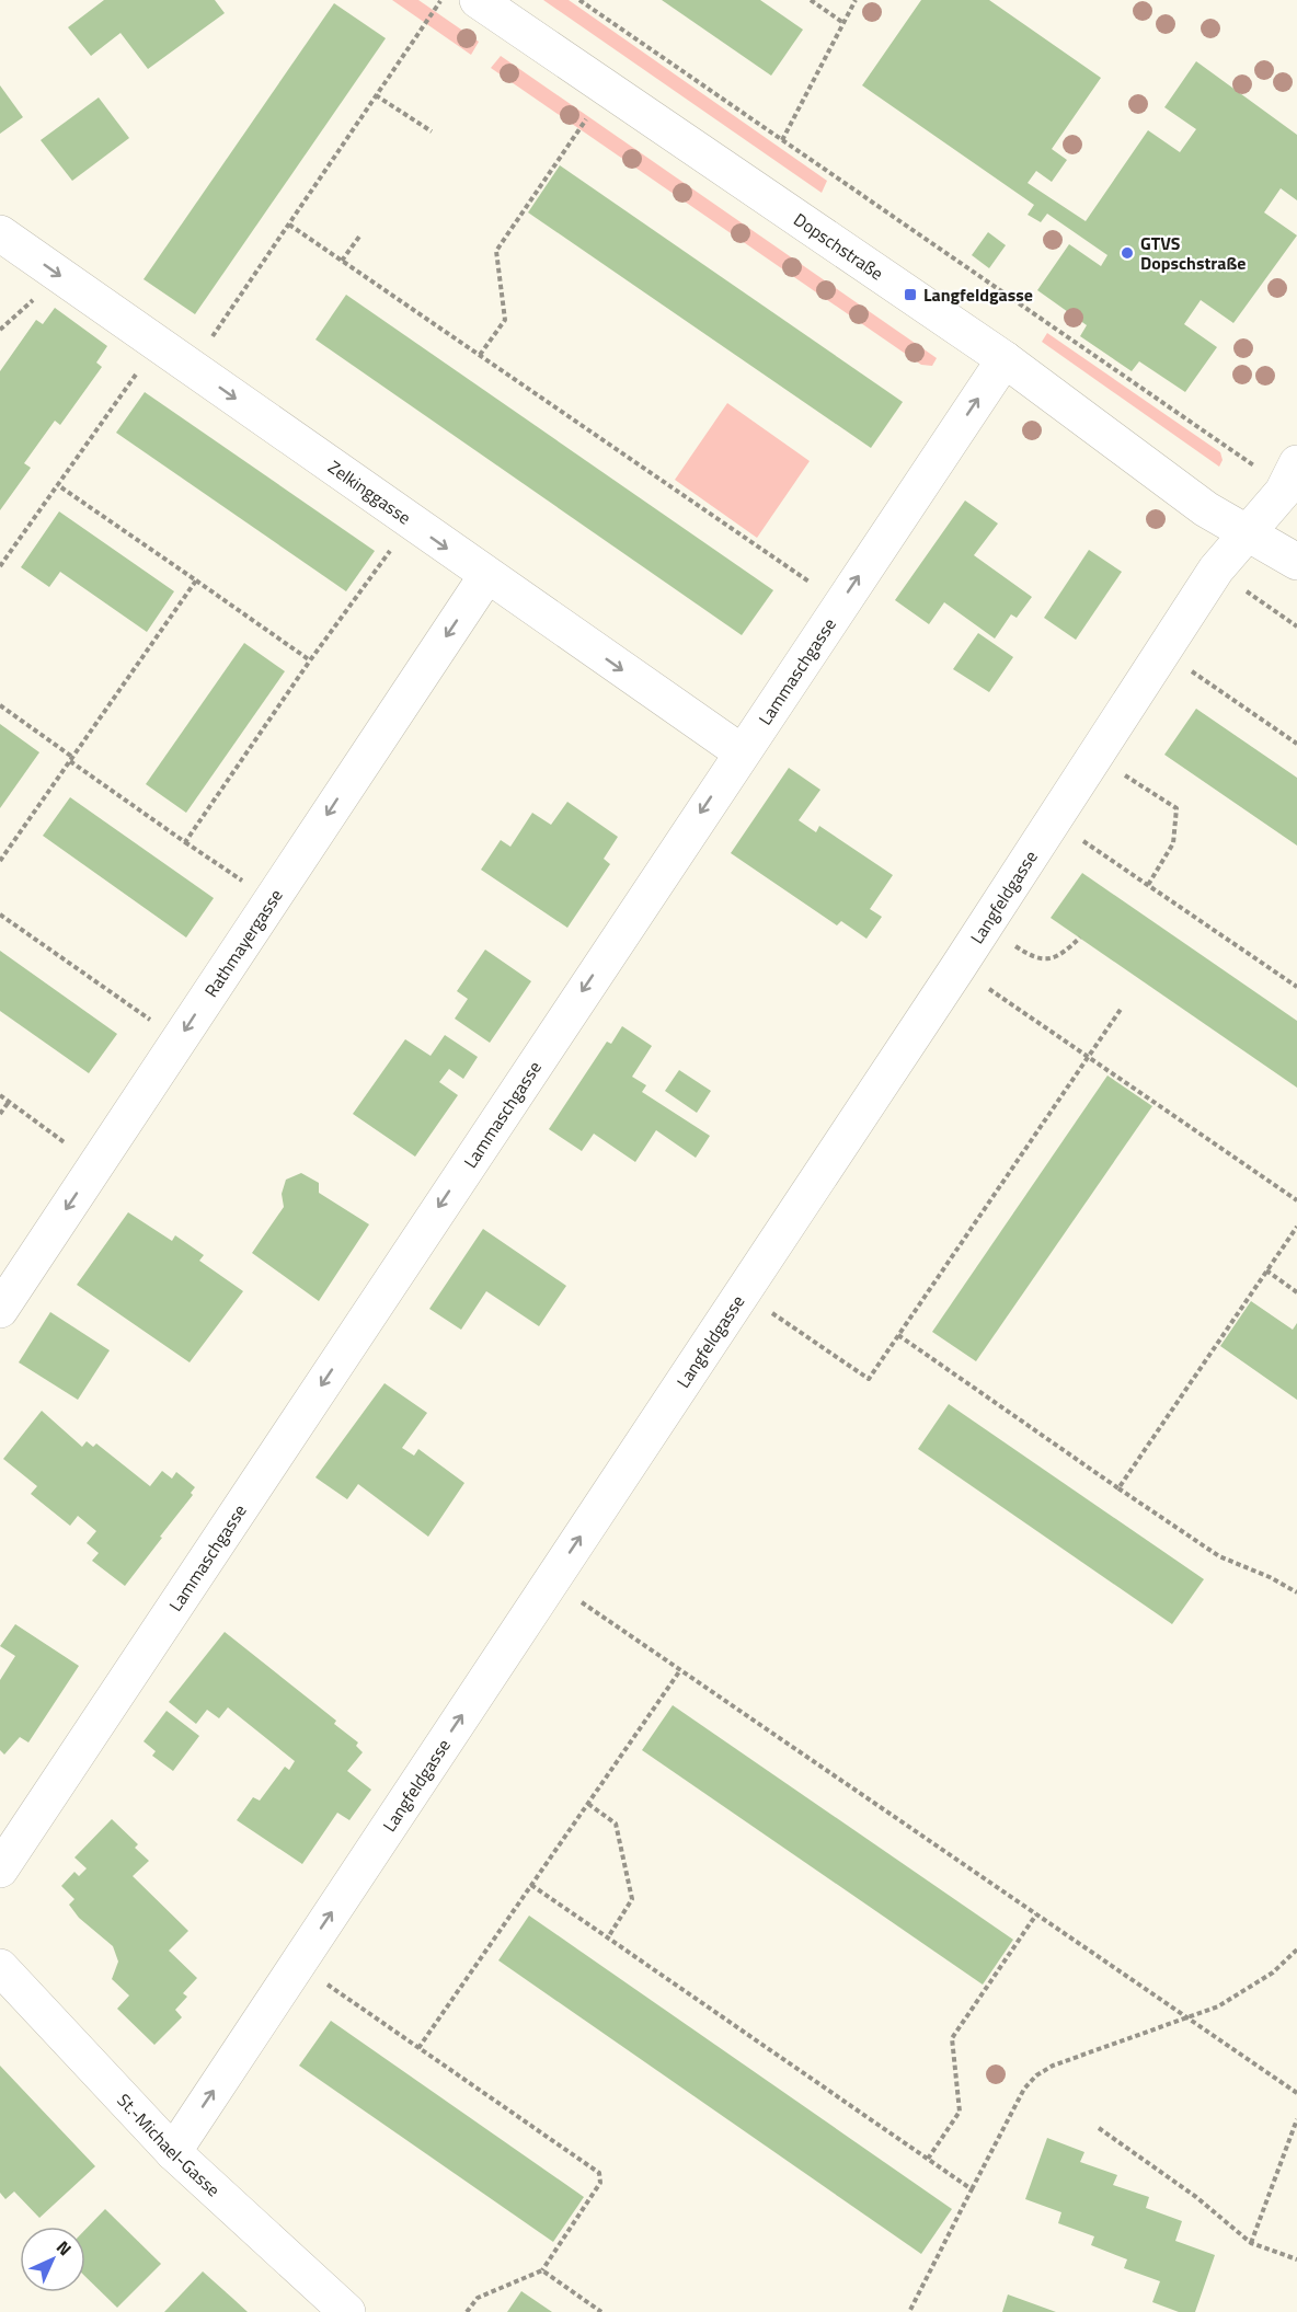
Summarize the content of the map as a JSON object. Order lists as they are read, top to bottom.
{
  "streets": {
    "street": [
      "Dopschstraße",
      "Zelkinggasse",
      "Lammaschgasse",
      "Langfeldgasse",
      "Rathmayergasse",
      "St.-Michael-Gasse"
    ]
  },
  "crossings": [
    ["Dopschstraße", "Lammaschgasse"],
    ["Dopschstraße", "Langfeldgasse"],
    ["Zelkinggasse", "Lammaschgasse"],
    ["Zelkinggasse", "Rathmayergasse"],
    ["Langfeldgasse", "St.-Michael-Gasse"]
  ],
  "one_way": ["Zelkinggasse", "Langfeldgasse", "Rathmayergasse"],
  "places": {
    "other": ["GTVS Dopschstraße"],
    "transit": ["Langfeldgasse"]
  },
  "north": "top right"
}
